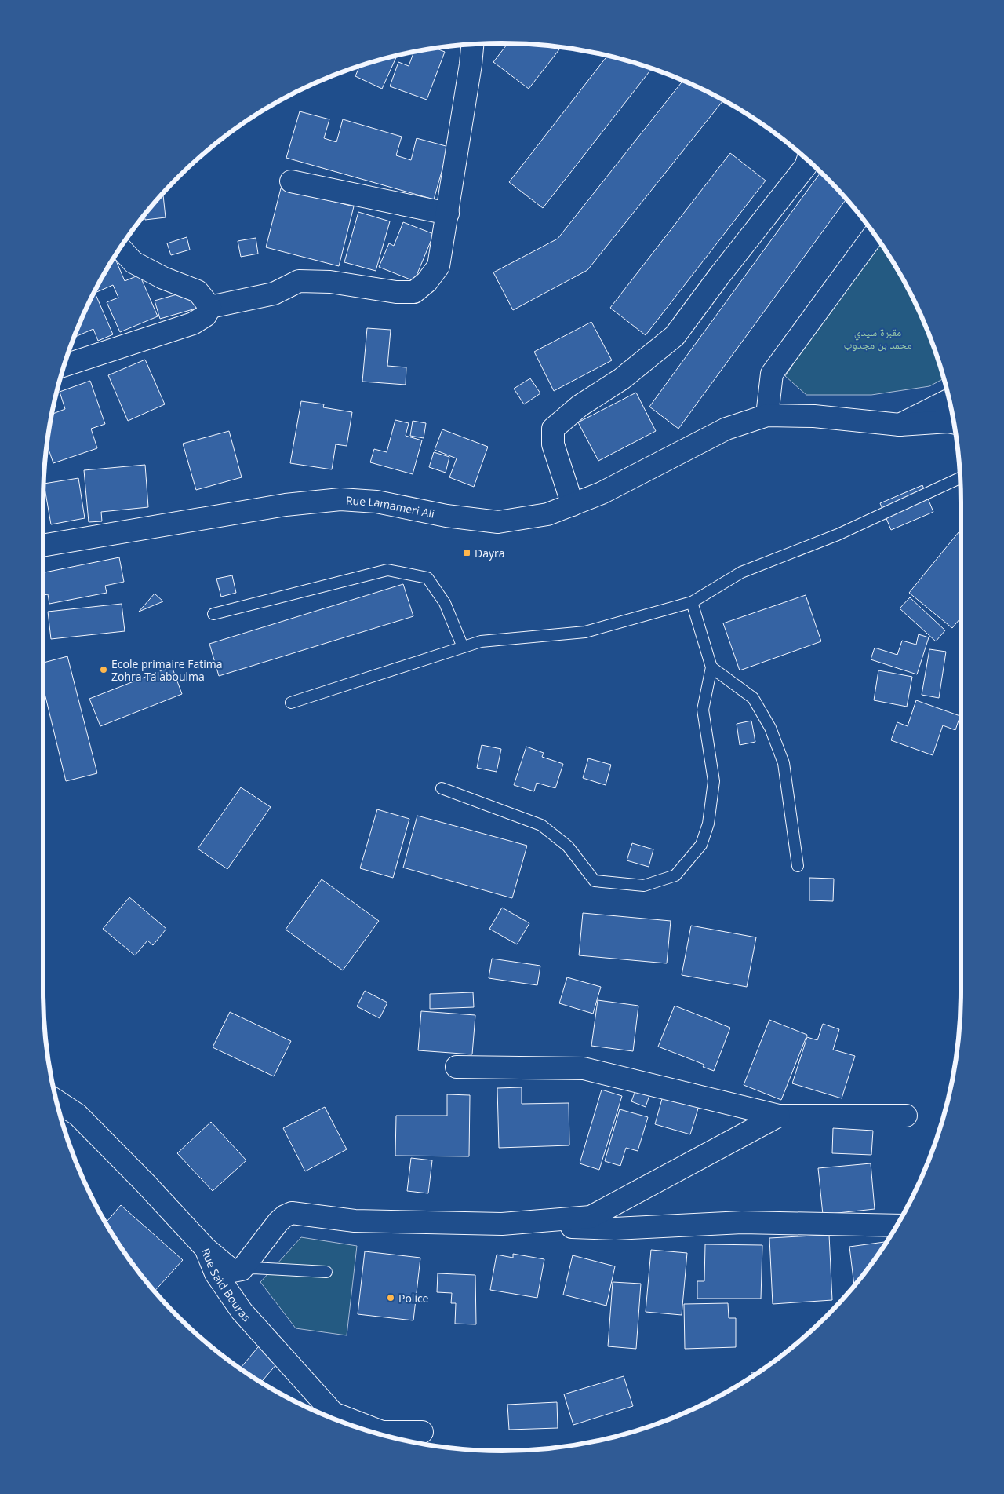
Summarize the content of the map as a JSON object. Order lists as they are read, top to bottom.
{
  "streets": {
    "street": ["Rue Lamameri Ali", "Rue Saïd Bouras"]
  },
  "parks": ["مقبرة سيدي محمد بن مجدوب"],
  "places": {
    "transit": ["Dayra"],
    "other": ["Ecole primaire Fatima Zohra Talaboulma", "Police"]
  }
}
